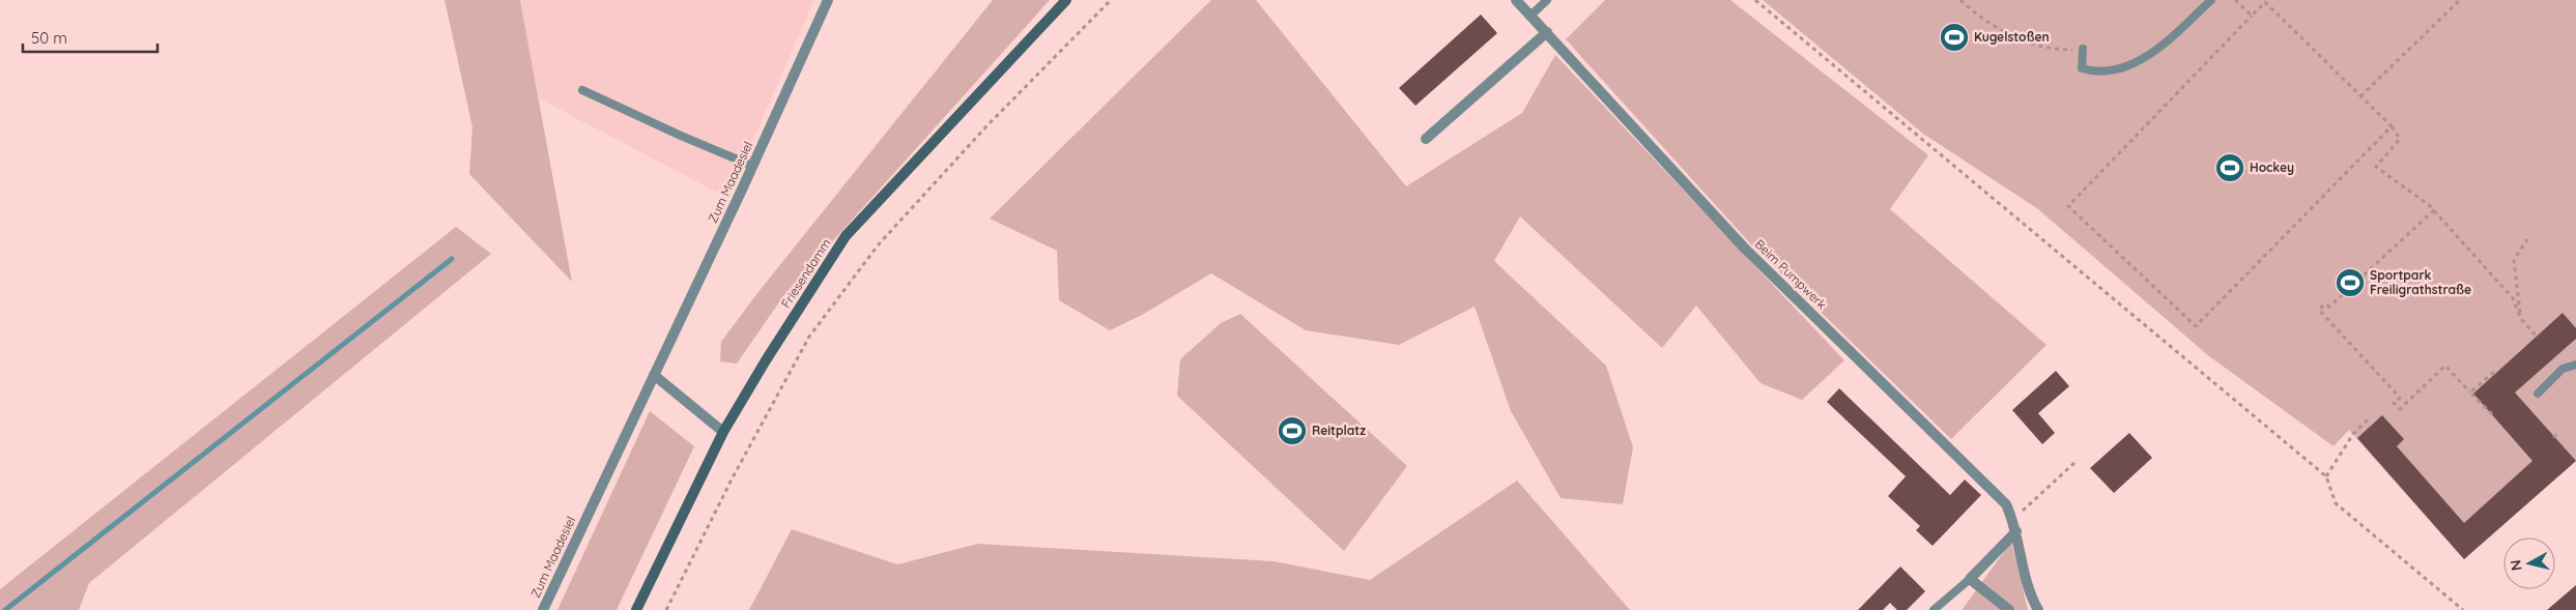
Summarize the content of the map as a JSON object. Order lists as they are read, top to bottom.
{
  "streets": {
    "main road": ["Friesendamm"],
    "street": ["Zum Maadesiel", "Beim Pumpwerk"]
  },
  "places": {
    "sports": [
      "Kugelstoßen",
      "Hockey",
      "Sportpark Freiligrathstraße",
      "Reitplatz"
    ]
  },
  "scale_bar": "50 m",
  "north": "left"
}
